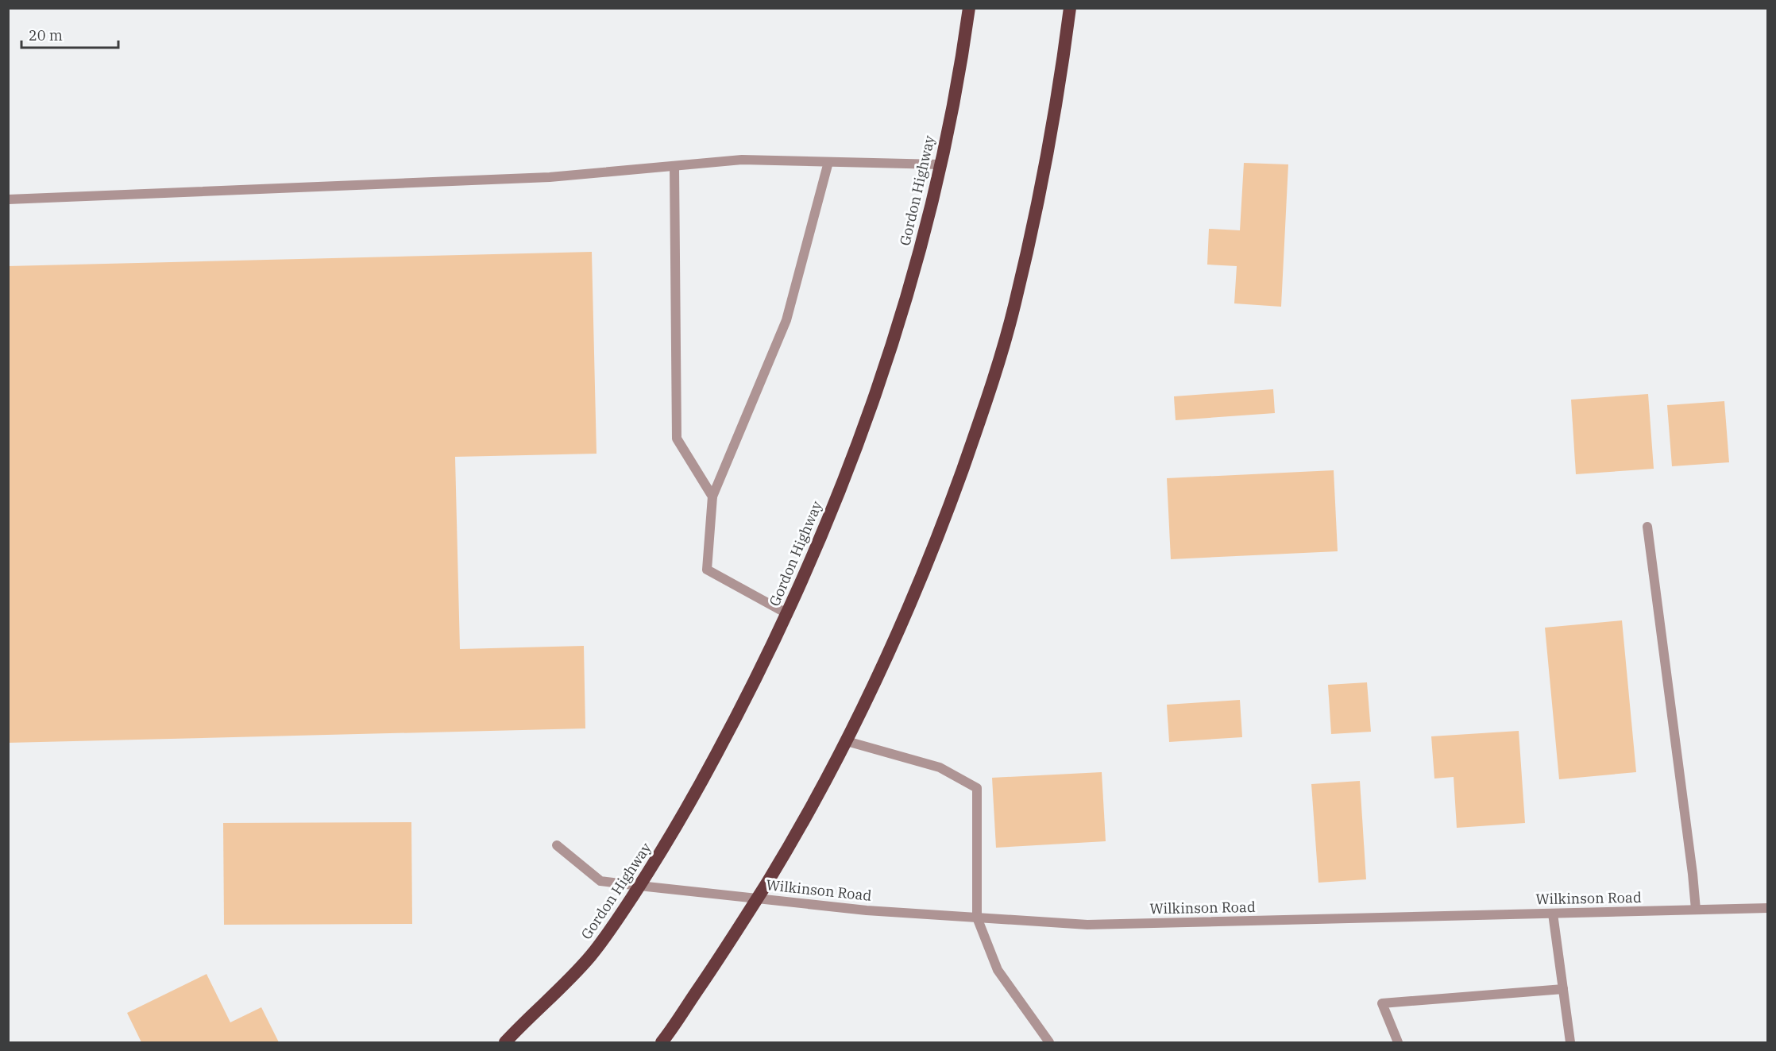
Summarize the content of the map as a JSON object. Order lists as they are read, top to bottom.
{
  "streets": {
    "highway": ["Gordon Highway"],
    "street": ["Wilkinson Road"]
  },
  "crossings": [
    ["Gordon Highway", "Wilkinson Road"]
  ],
  "scale_bar": "20 m"
}
